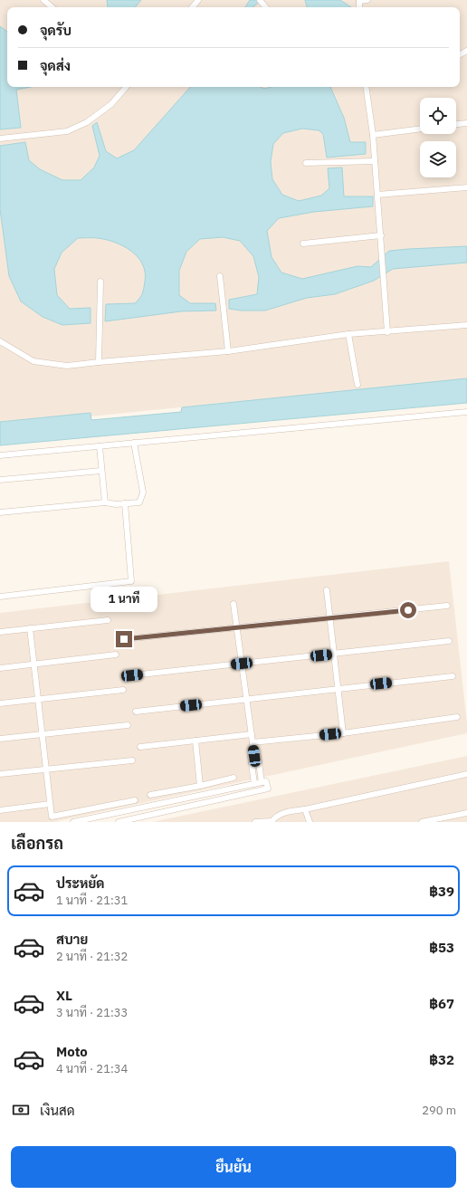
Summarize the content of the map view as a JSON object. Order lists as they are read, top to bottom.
{
  "page": {
    "banner": ["จุดรับ", "จุดส่ง"],
    "bubble": "1 นาที",
    "heading": "เลือกรถ",
    "list": [
      {
        "name": "ประหยัด",
        "note": "1 นาที · 21:31",
        "value": "฿39"
      },
      {
        "name": "สบาย",
        "note": "2 นาที · 21:32",
        "value": "฿53"
      },
      {
        "name": "XL",
        "note": "3 นาที · 21:33",
        "value": "฿67"
      },
      {
        "name": "Moto",
        "note": "4 นาที · 21:34",
        "value": "฿32"
      }
    ],
    "pay": ["เงินสด", "290 m"],
    "buttons": "ยืนยัน"
  }
}
